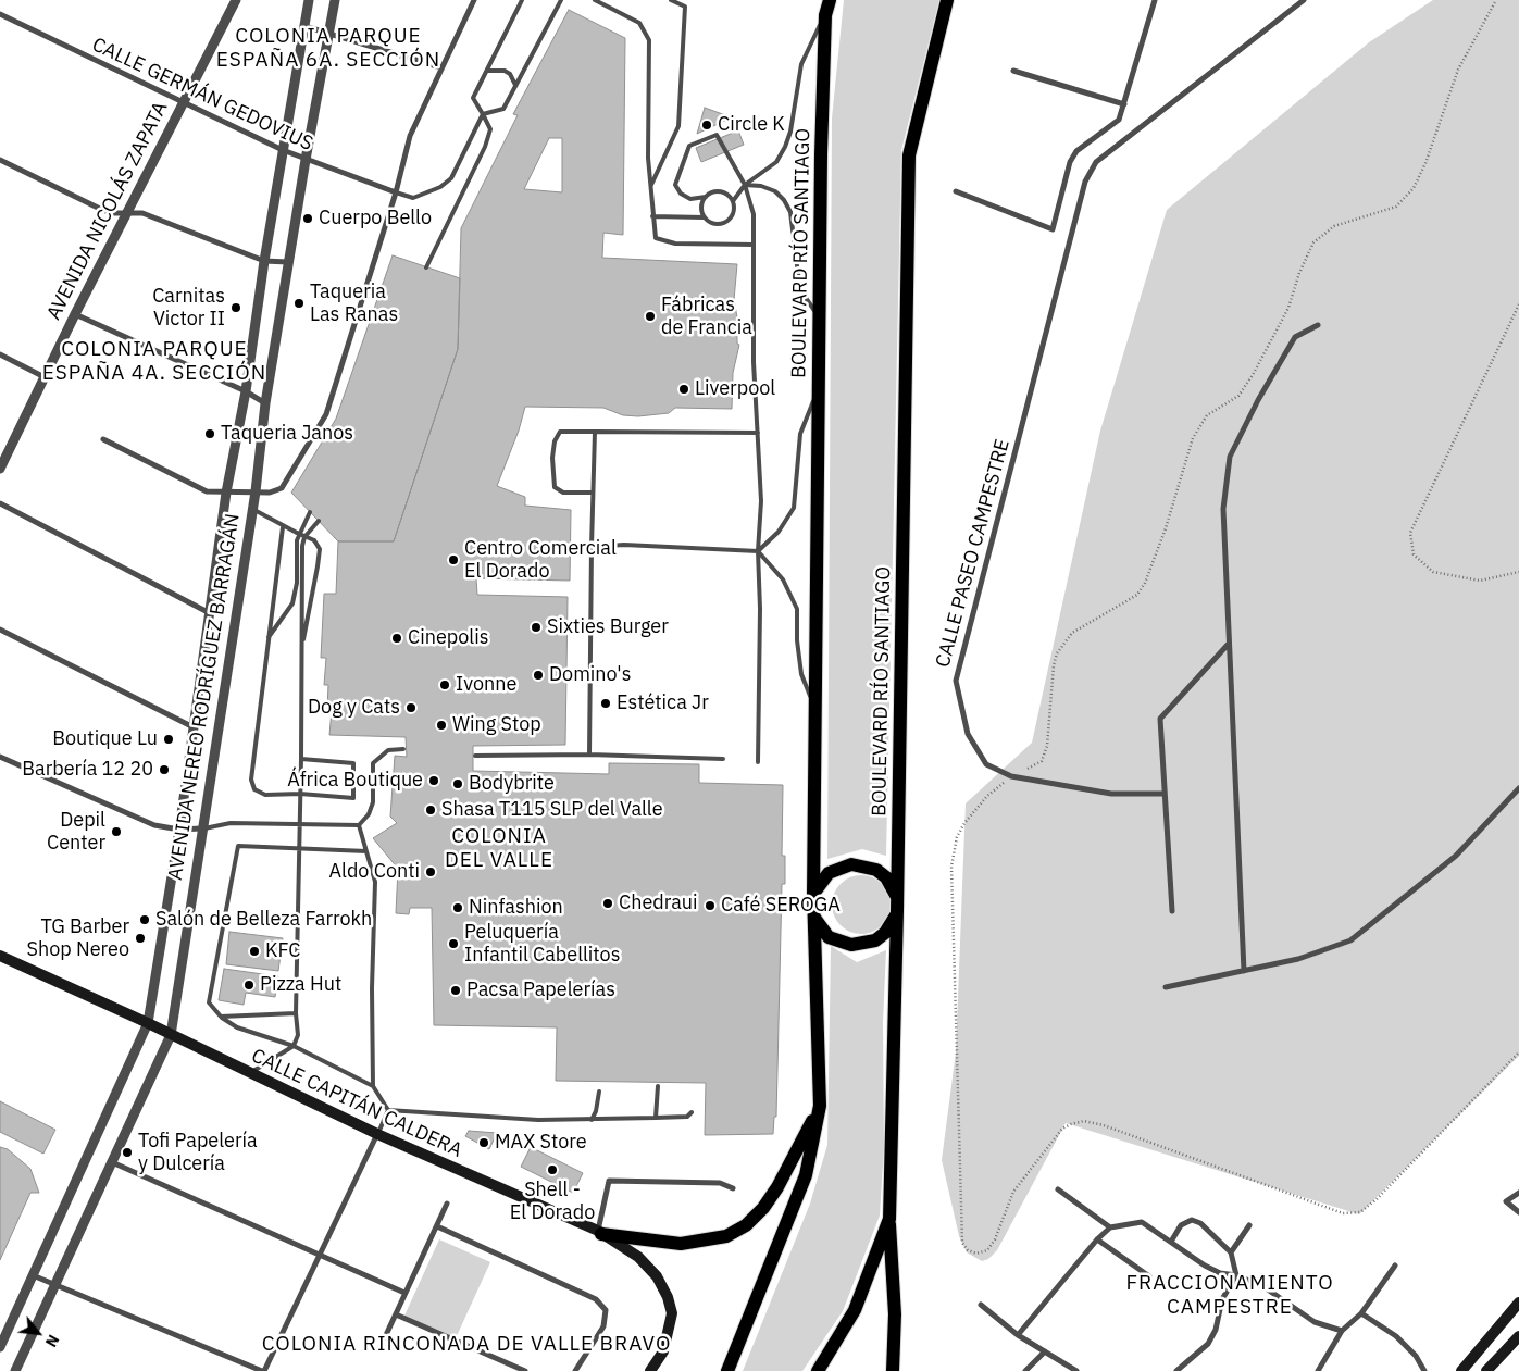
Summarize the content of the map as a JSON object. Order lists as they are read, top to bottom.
{
  "streets": {
    "main road": ["BOULEVARD RÍO SANTIAGO", "CALLE CAPITÁN CALDERA"],
    "street": [
      "CALLE GERMÁN GEDOVIUS",
      "AVENIDA NICOLÁS ZAPATA",
      "CALLE PASEO CAMPESTRE",
      "AVENIDA NEREO RODRÍGUEZ BARRAGÁN"
    ]
  },
  "crossings": [
    ["CALLE GERMÁN GEDOVIUS", "AVENIDA NICOLÁS ZAPATA"],
    ["CALLE GERMÁN GEDOVIUS", "AVENIDA NEREO RODRÍGUEZ BARRAGÁN"],
    ["AVENIDA NEREO RODRÍGUEZ BARRAGÁN", "CALLE CAPITÁN CALDERA"]
  ],
  "districts": [
    "COLONIA PARQUE ESPAÑA 6A. SECCIÓN",
    "COLONIA PARQUE ESPAÑA 4A. SECCIÓN",
    "COLONIA DEL VALLE",
    "FRACCIONAMIENTO CAMPESTRE",
    "COLONIA RINCONADA DE VALLE BRAVO"
  ],
  "places": [
    "Circle K",
    "Cuerpo Bello",
    "Taqueria Las Ranas",
    "Carnitas Victor II",
    "Fábricas de Francia",
    "Liverpool",
    "Taqueria Janos",
    "Centro Comercial El Dorado",
    "Sixties Burger",
    "Cinepolis",
    "Domino's",
    "Ivonne",
    "Estética Jr",
    "Dog y Cats",
    "Wing Stop",
    "Boutique Lu",
    "Barbería 12 20",
    "África Boutique",
    "Bodybrite",
    "Shasa T115 SLP del Valle",
    "Depil Center",
    "Aldo Conti",
    "Chedraui",
    "Café SEROGA",
    "Ninfashion",
    "Salón de Belleza Farrokh",
    "TG Barber Shop Nereo",
    "Peluquería Infantil Cabellitos",
    "KFC",
    "Pizza Hut",
    "Pacsa Papelerías",
    "MAX Store",
    "Tofi Papelería y Dulcería",
    "Shell - El Dorado"
  ],
  "north": "bottom right"
}
